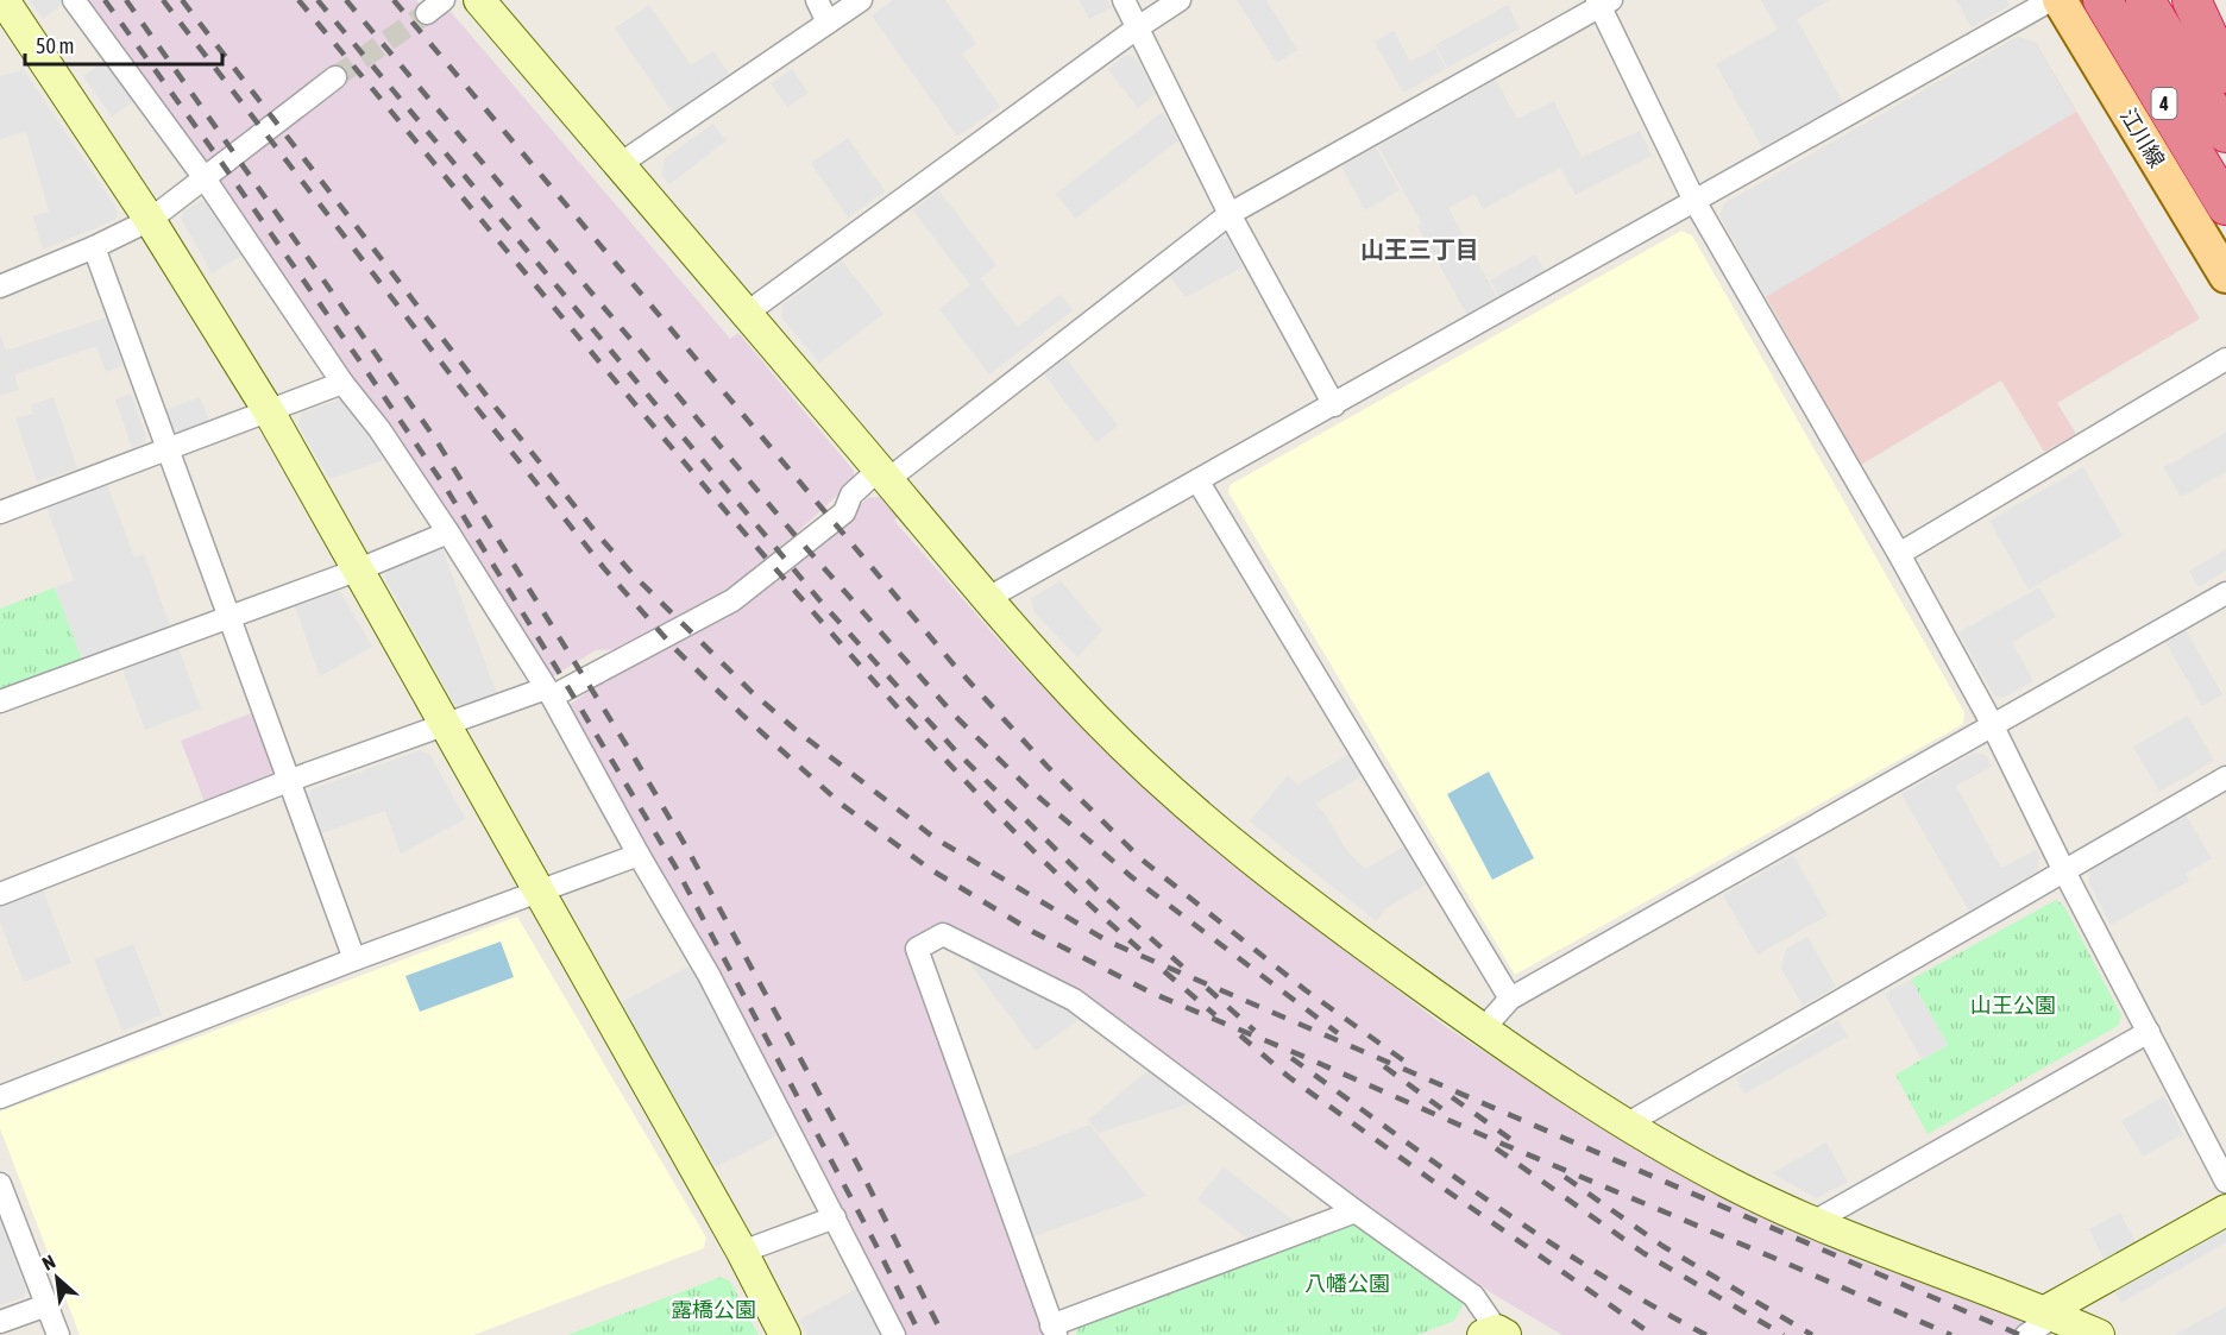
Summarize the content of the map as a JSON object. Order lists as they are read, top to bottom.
{
  "streets": {
    "highway": ["4"],
    "main road": ["江川線"]
  },
  "districts": ["山王三丁目"],
  "parks": ["山王公園", "八幡公園", "露橋公園"],
  "scale_bar": "50 m",
  "north": "top left"
}
